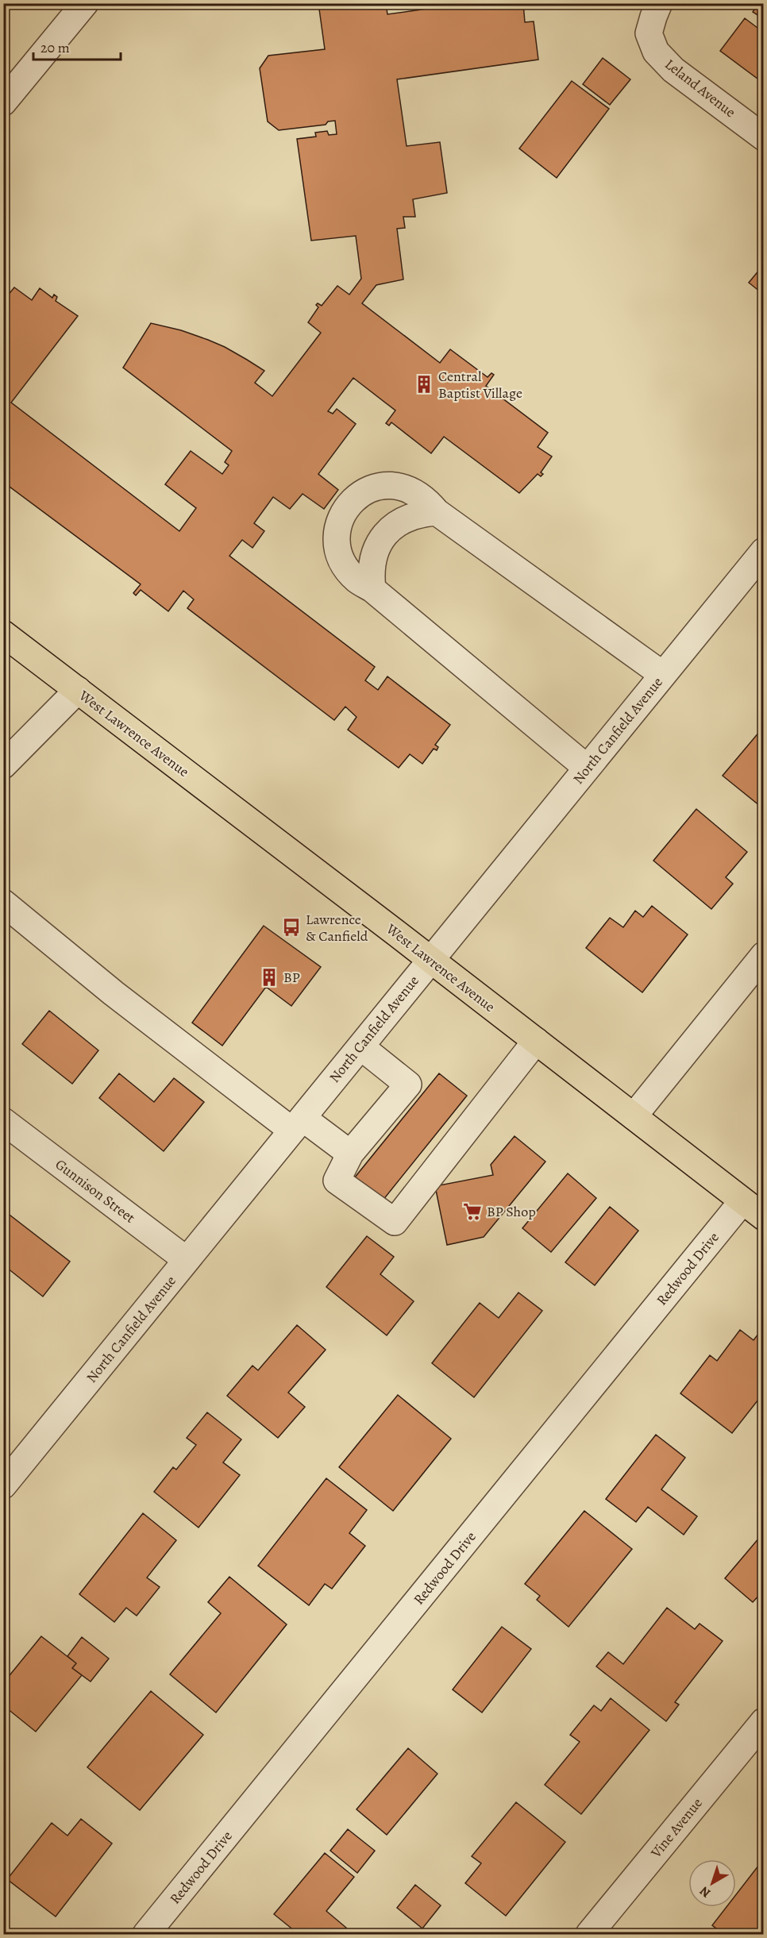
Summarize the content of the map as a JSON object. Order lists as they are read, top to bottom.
{
  "streets": {
    "main road": ["West Lawrence Avenue"],
    "street": [
      "Leland Avenue",
      "North Canfield Avenue",
      "Gunnison Street",
      "Redwood Drive",
      "Vine Avenue"
    ]
  },
  "crossings": [
    ["North Canfield Avenue", "West Lawrence Avenue"],
    ["North Canfield Avenue", "Gunnison Street"],
    ["West Lawrence Avenue", "Redwood Drive"]
  ],
  "places": {
    "building": ["Central Baptist Village", "BP"],
    "bus stop": ["Lawrence & Canfield"],
    "supermarket": ["BP Shop"]
  },
  "scale_bar": "20 m",
  "north": "bottom left"
}
